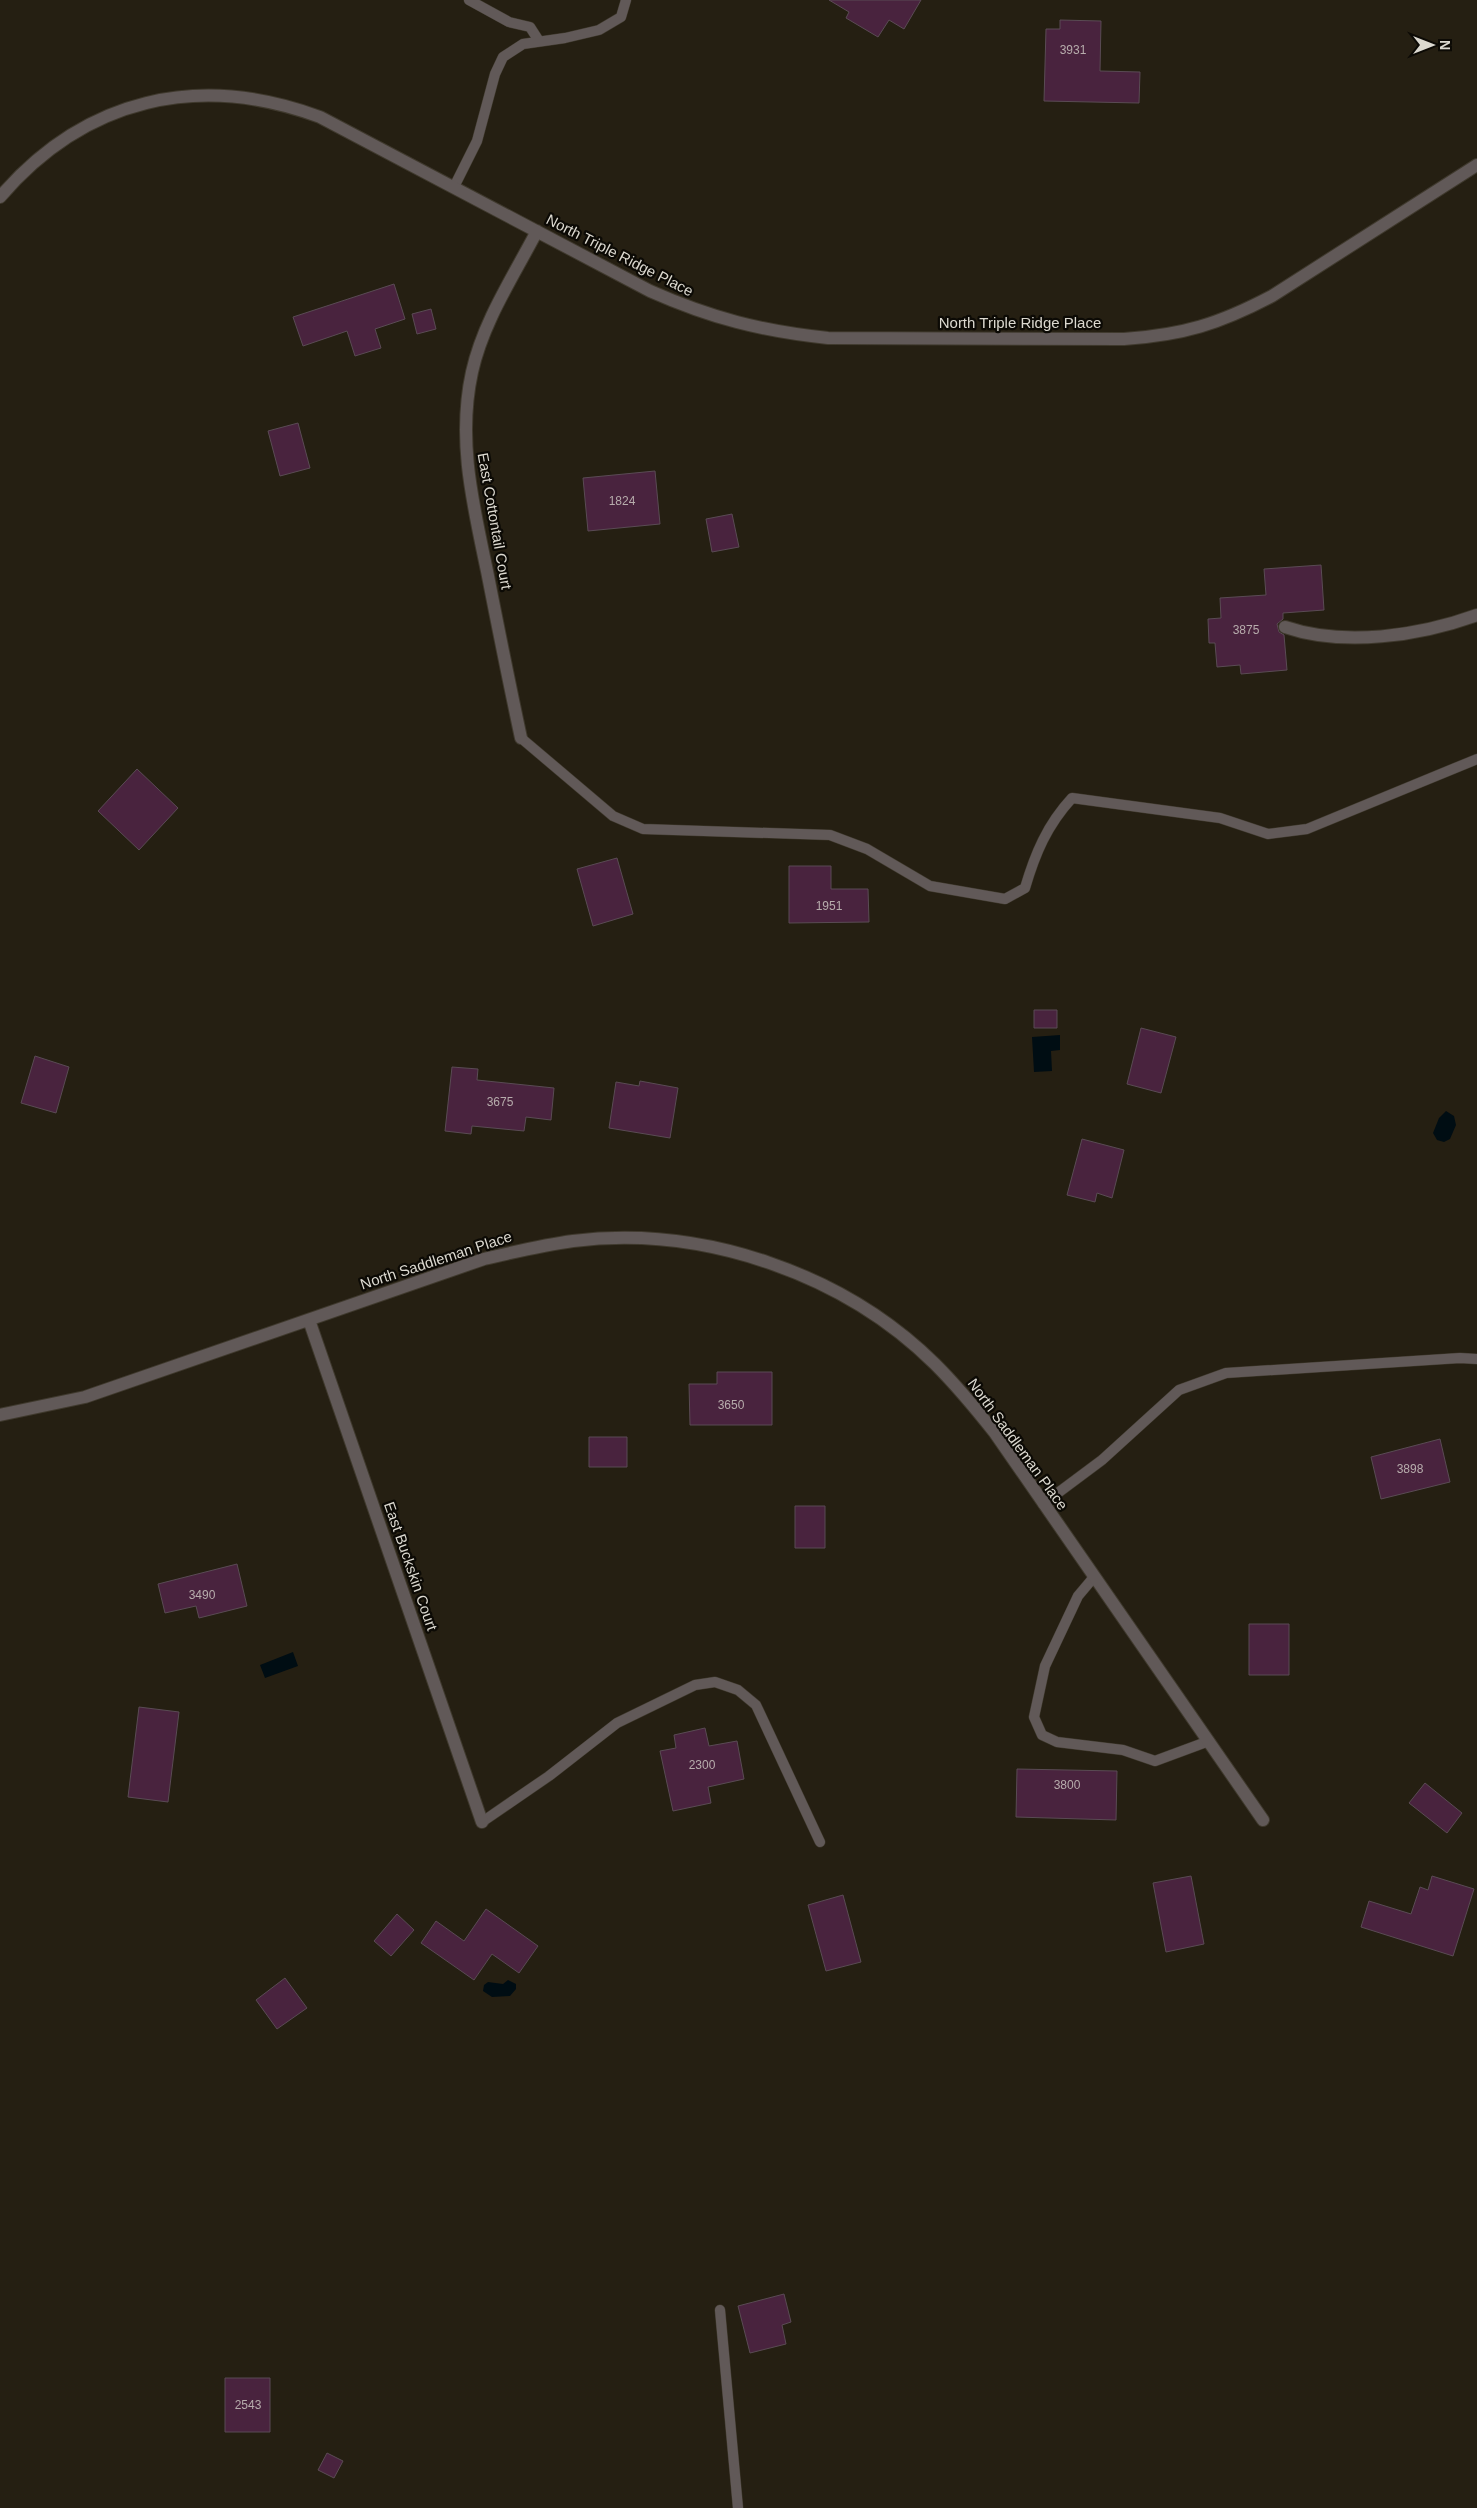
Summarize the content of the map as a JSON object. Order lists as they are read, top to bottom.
{
  "streets": {
    "street": [
      "North Triple Ridge Place",
      "East Cottontail Court",
      "North Saddleman Place",
      "East Buckskin Court"
    ]
  },
  "crossings": [
    ["North Triple Ridge Place", "East Cottontail Court"],
    ["North Saddleman Place", "East Buckskin Court"]
  ],
  "house_numbers": [
    "3931",
    "1824",
    "3875",
    "1951",
    "3675",
    "3650",
    "3898",
    "3490",
    "2300",
    "3800",
    "2543"
  ],
  "north": "right"
}
